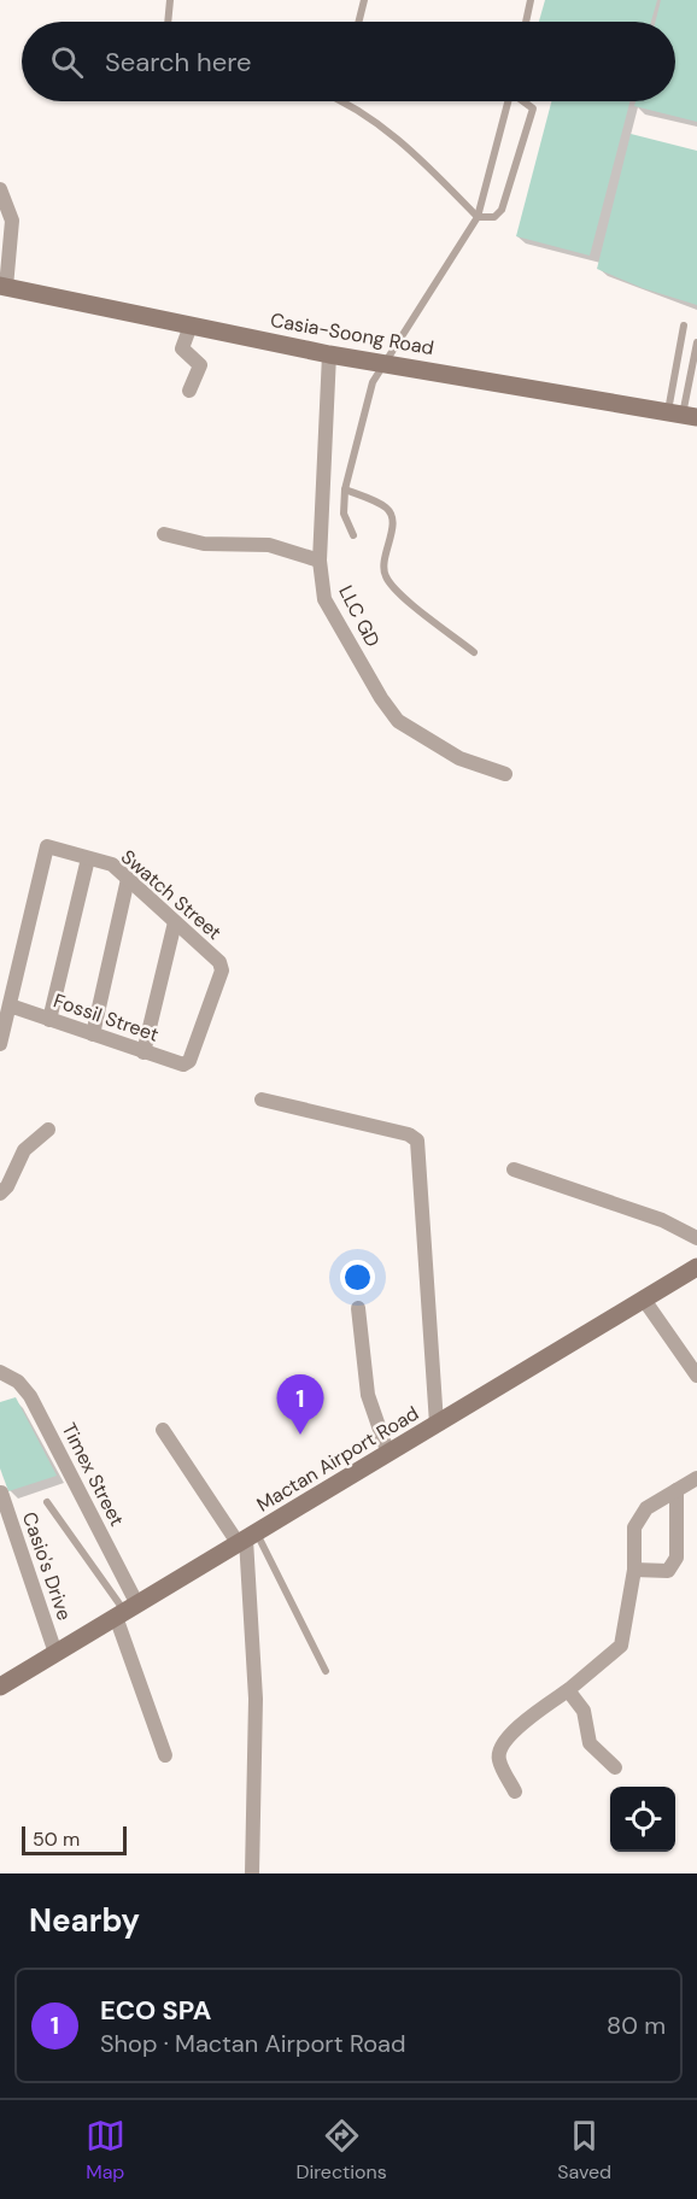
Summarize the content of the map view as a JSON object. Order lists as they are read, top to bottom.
{
  "streets": {
    "main road": ["Casia-Soong Road", "Mactan Airport Road"],
    "street": [
      "LLC GD",
      "Swatch Street",
      "Fossil Street",
      "Timex Street",
      "Casio's Drive"
    ]
  },
  "crossings": [
    ["Casia-Soong Road", "LLC GD"],
    ["Swatch Street", "Fossil Street"],
    ["Mactan Airport Road", "Timex Street"],
    ["Mactan Airport Road", "Casio's Drive"]
  ],
  "scale_bar": "50 m",
  "page": {
    "search": "Search here",
    "pins": "1",
    "scale": "50 m",
    "heading": "Nearby",
    "list": [
      {
        "mark": "1",
        "name": "ECO SPA",
        "note": "Shop · Mactan Airport Road",
        "value": "80 m"
      }
    ],
    "nav": ["Map", "Directions", "Saved"]
  }
}
